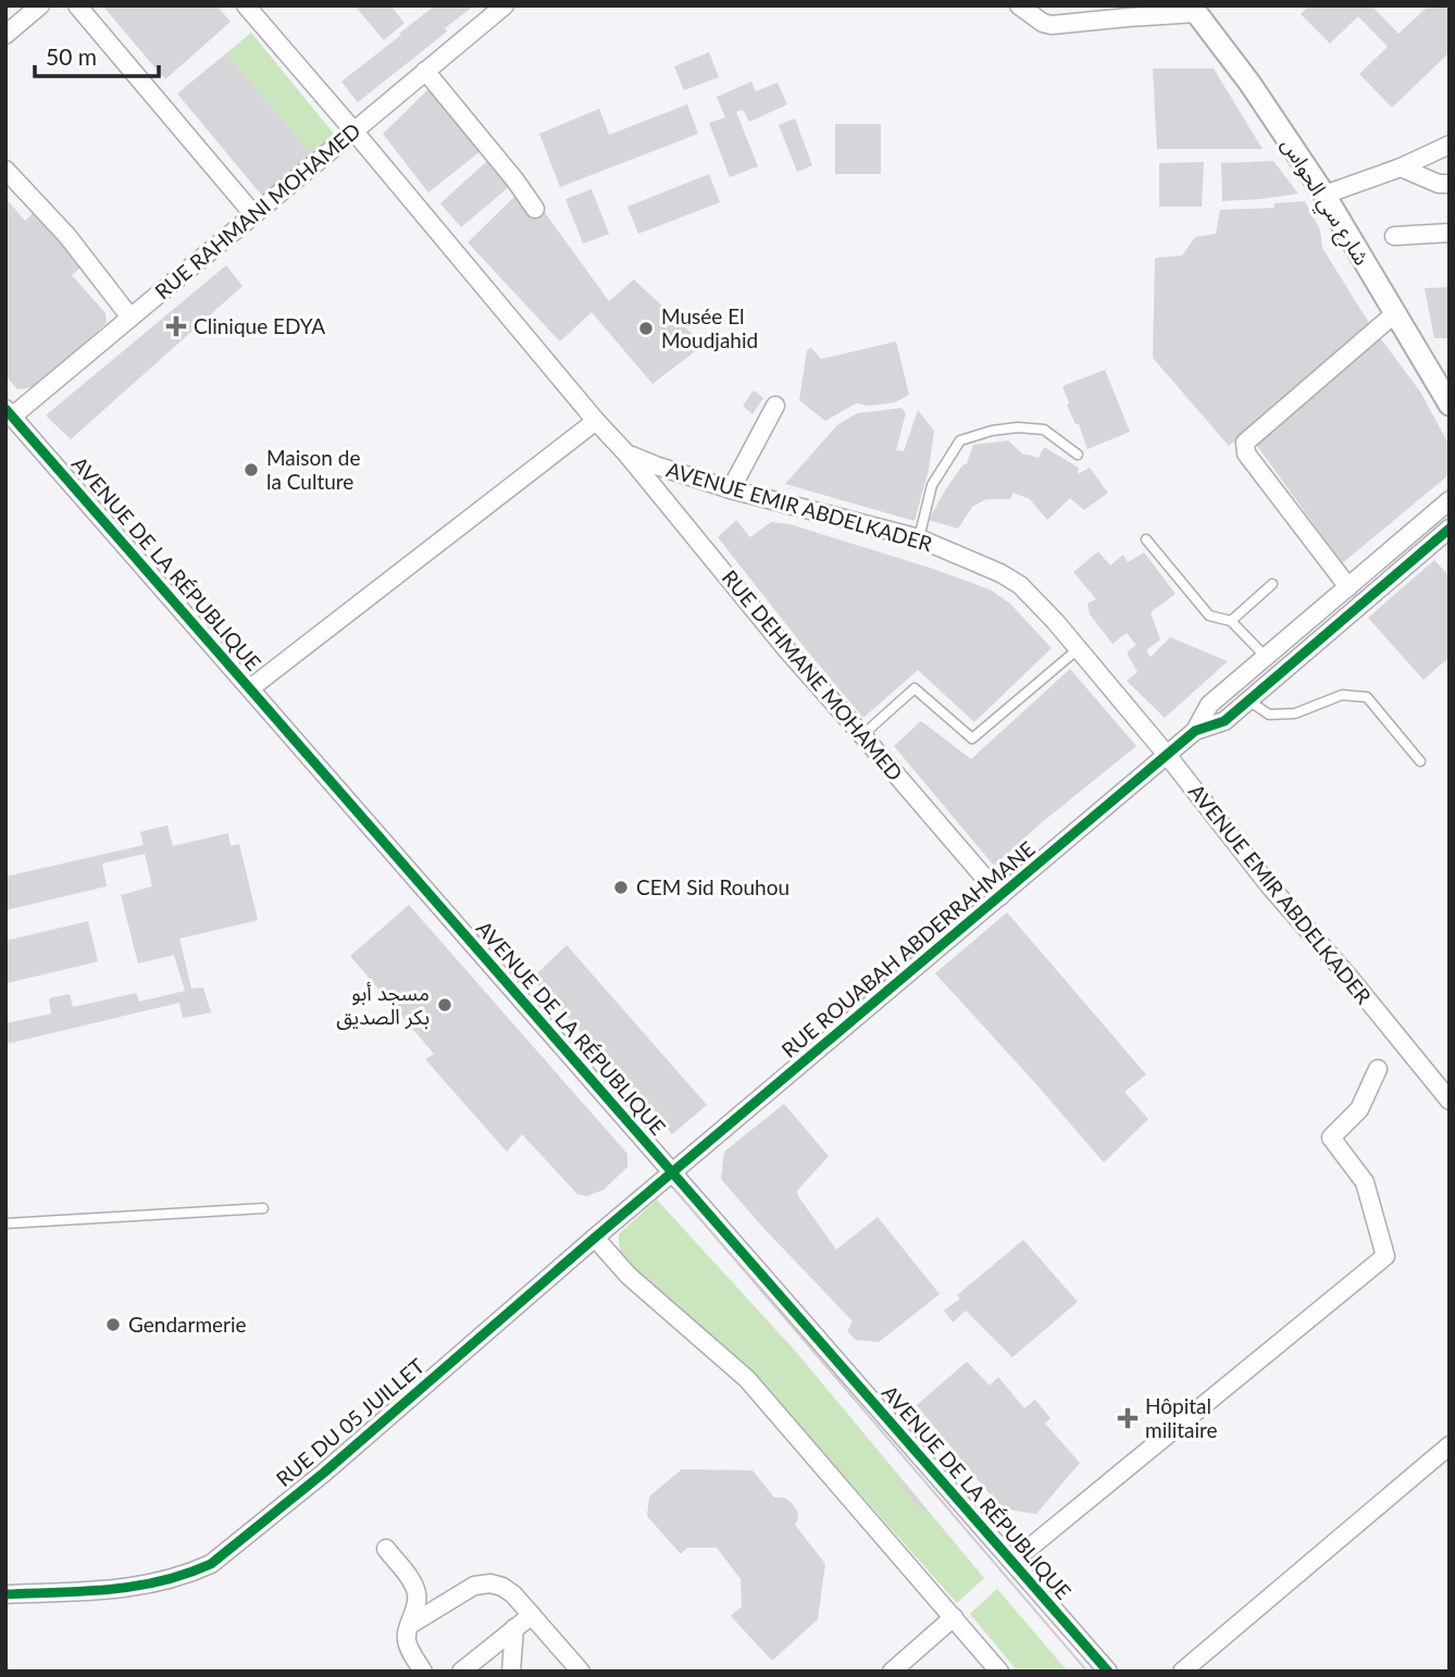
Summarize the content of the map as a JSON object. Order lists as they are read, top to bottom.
{
  "streets": {
    "street": [
      "شارع سي الحواس",
      "RUE RAHMANI MOHAMED",
      "AVENUE EMIR ABDELKADER",
      "AVENUE DE LA RÉPUBLIQUE",
      "RUE DEHMANE MOHAMED",
      "RUE ROUABAH ABDERRAHMANE",
      "RUE DU 05 JUILLET"
    ]
  },
  "crossings": [
    ["RUE RAHMANI MOHAMED", "AVENUE EMIR ABDELKADER"],
    ["RUE RAHMANI MOHAMED", "AVENUE DE LA RÉPUBLIQUE"],
    ["AVENUE EMIR ABDELKADER", "RUE DEHMANE MOHAMED"],
    ["AVENUE EMIR ABDELKADER", "RUE ROUABAH ABDERRAHMANE"],
    ["AVENUE DE LA RÉPUBLIQUE", "RUE ROUABAH ABDERRAHMANE"],
    ["AVENUE DE LA RÉPUBLIQUE", "RUE DU 05 JUILLET"],
    ["RUE DEHMANE MOHAMED", "RUE ROUABAH ABDERRAHMANE"],
    ["RUE ROUABAH ABDERRAHMANE", "RUE DU 05 JUILLET"]
  ],
  "places": {
    "health": ["Clinique EDYA", "Hôpital militaire"],
    "other": [
      "Musée El Moudjahid",
      "Maison de la Culture",
      "CEM Sid Rouhou",
      "مسجد أبو بكر الصديق",
      "Gendarmerie"
    ]
  },
  "scale_bar": "50 m"
}
